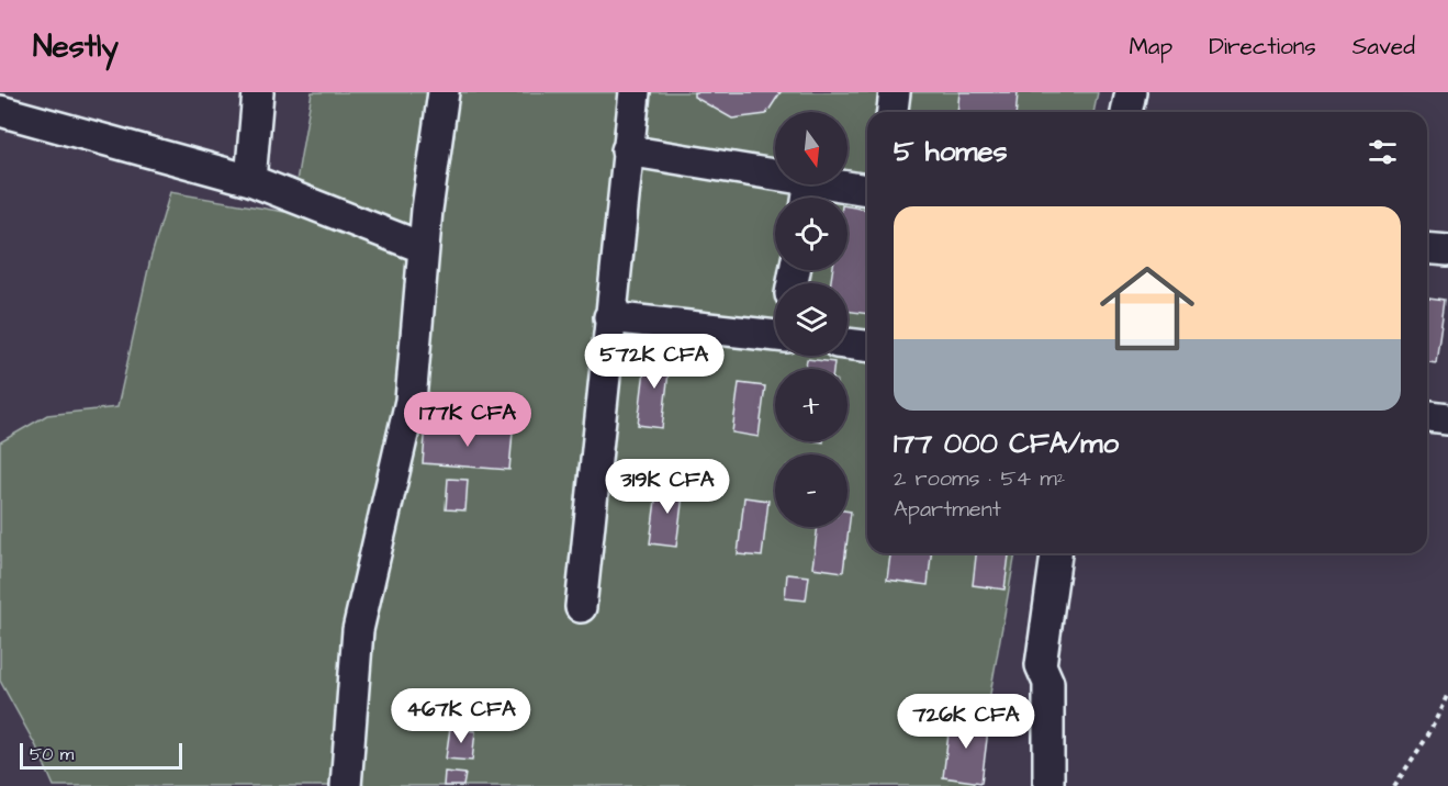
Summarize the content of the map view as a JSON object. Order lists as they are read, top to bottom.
{
  "scale_bar": "50 m",
  "north": "bottom",
  "page": {
    "header": "Nestly",
    "nav": ["Map", "Directions", "Saved"],
    "map_buttons": ["+", "−"],
    "heading": "5 homes",
    "list": [
      {
        "name": "177 000 CFA/mo",
        "note": "2 rooms · 54 m² · Apartment"
      }
    ],
    "price": [
      "572K CFA",
      "177K CFA",
      "319K CFA",
      "467K CFA",
      "726K CFA"
    ],
    "scale": "50 m"
  }
}
